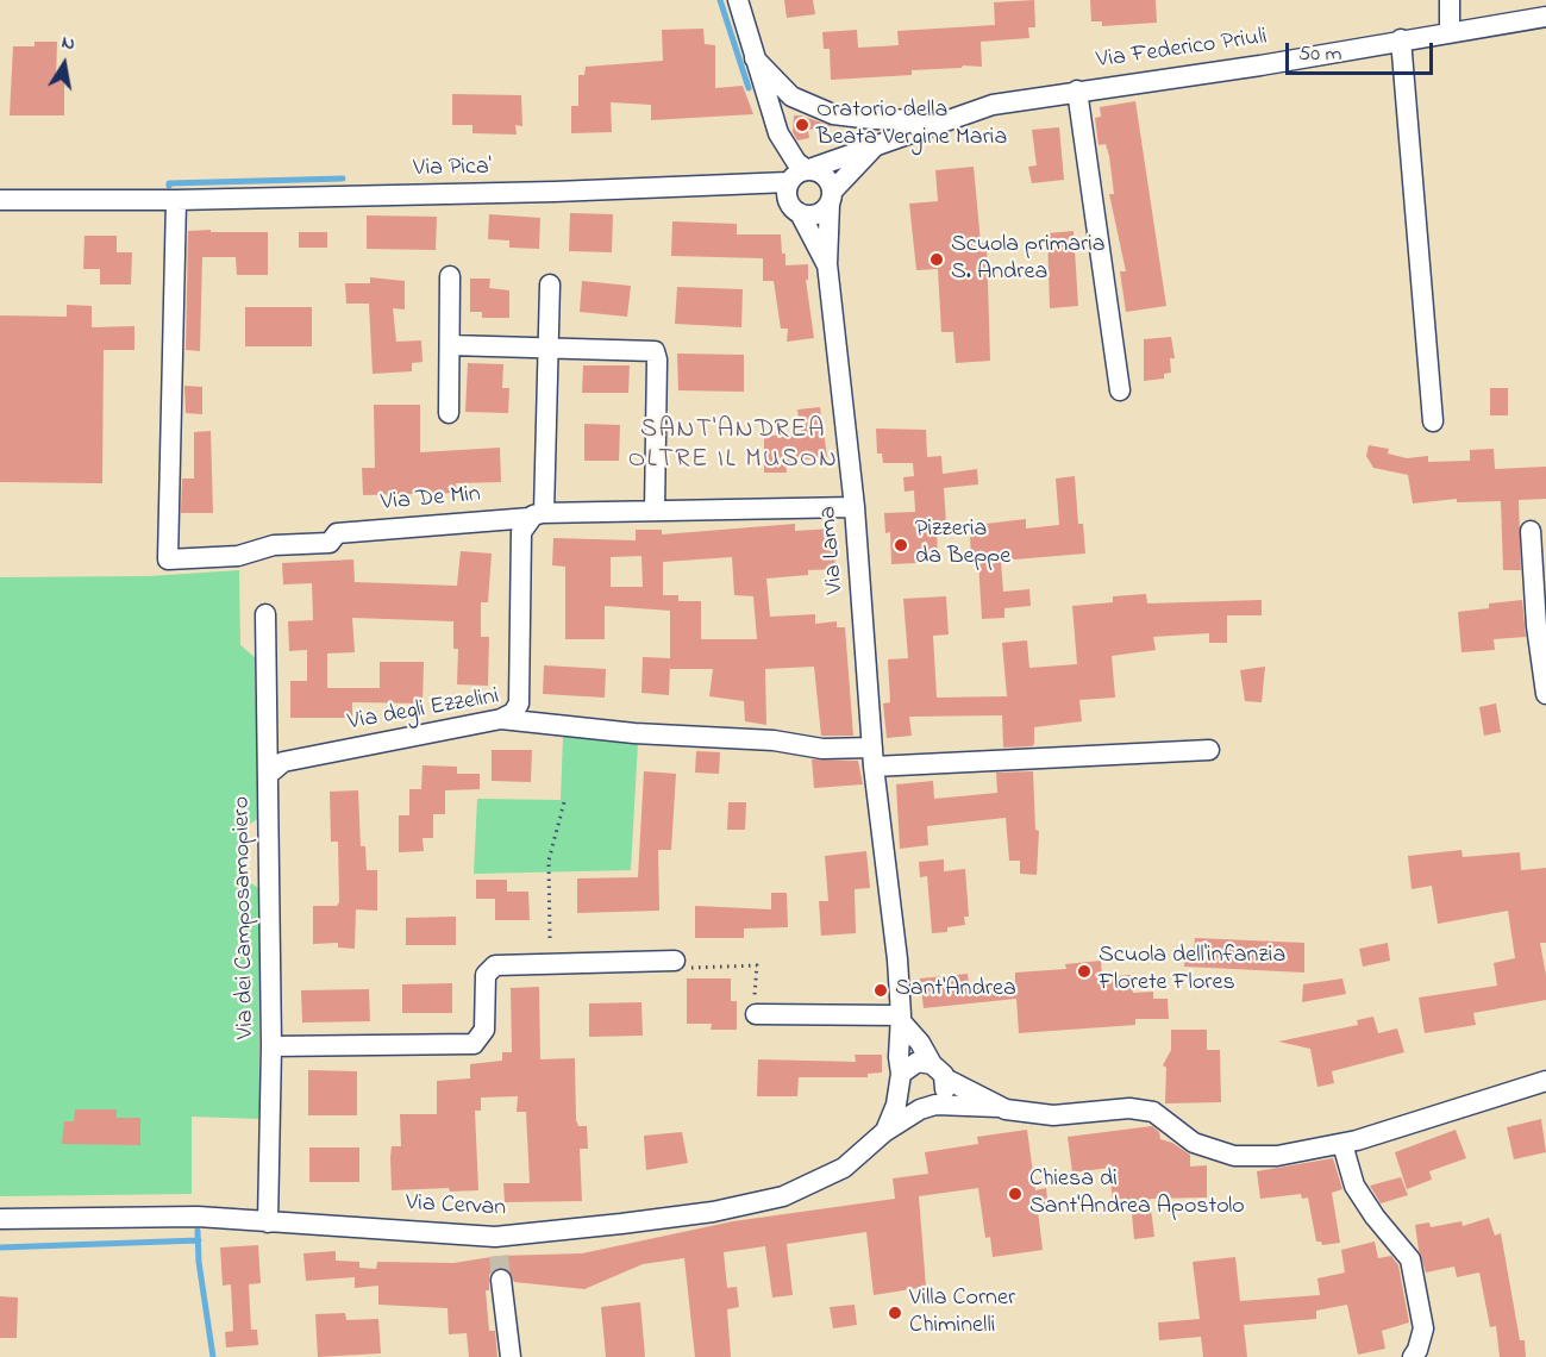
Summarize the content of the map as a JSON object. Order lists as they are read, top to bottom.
{
  "streets": {
    "street": [
      "Via Federico Priuli",
      "Via Pica'",
      "Via De Min",
      "Via Lama",
      "Via degli Ezzelini",
      "Via dei Camposamopiero",
      "Via Cervan"
    ]
  },
  "crossings": [
    ["Via Federico Priuli", "Via Pica'"],
    ["Via Federico Priuli", "Via Lama"],
    ["Via Pica'", "Via De Min"],
    ["Via Pica'", "Via Lama"],
    ["Via De Min", "Via Lama"],
    ["Via Lama", "Via degli Ezzelini"],
    ["Via Lama", "Via Cervan"],
    ["Via degli Ezzelini", "Via dei Camposamopiero"],
    ["Via dei Camposamopiero", "Via Cervan"]
  ],
  "districts": ["SANT'ANDREA OLTRE IL MUSON"],
  "places": [
    "Oratorio della Beata Vergine Maria",
    "Scuola primaria S. Andrea",
    "Pizzeria da Beppe",
    "Scuola dell'infanzia Florete Flores",
    "Sant'Andrea",
    "Chiesa di Sant'Andrea Apostolo",
    "Villa Corner Chiminelli"
  ],
  "scale_bar": "50 m",
  "north": "top"
}
